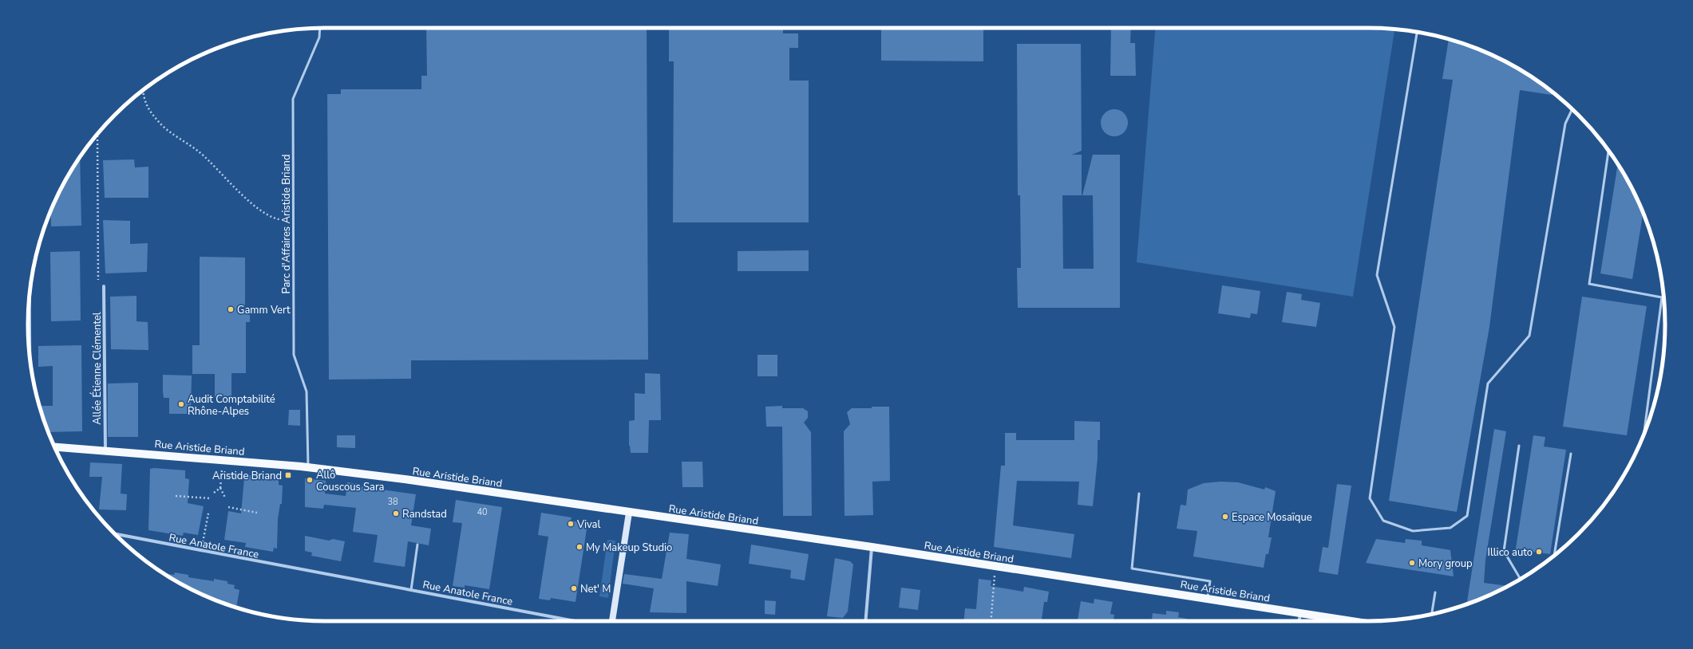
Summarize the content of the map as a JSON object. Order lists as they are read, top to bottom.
{
  "streets": {
    "main road": ["Rue Aristide Briand"],
    "street": ["Allée Étienne Clémentel", "Rue Anatole France"],
    "lane": ["Parc d'Affaires Aristide Briand"]
  },
  "crossings": [
    ["Parc d'Affaires Aristide Briand", "Rue Aristide Briand"],
    ["Allée Étienne Clémentel", "Rue Aristide Briand"]
  ],
  "places": {
    "other": [
      "Gamm Vert",
      "Audit Comptabilité Rhône-Alpes",
      "Allô Couscous Sara",
      "Randstad",
      "Espace Mosaïque",
      "Vival",
      "My Makeup Studio",
      "Illico auto",
      "Mory group",
      "Net' M"
    ],
    "transit": ["Aristide Briand"]
  },
  "house_numbers": ["38", "40"]
}
